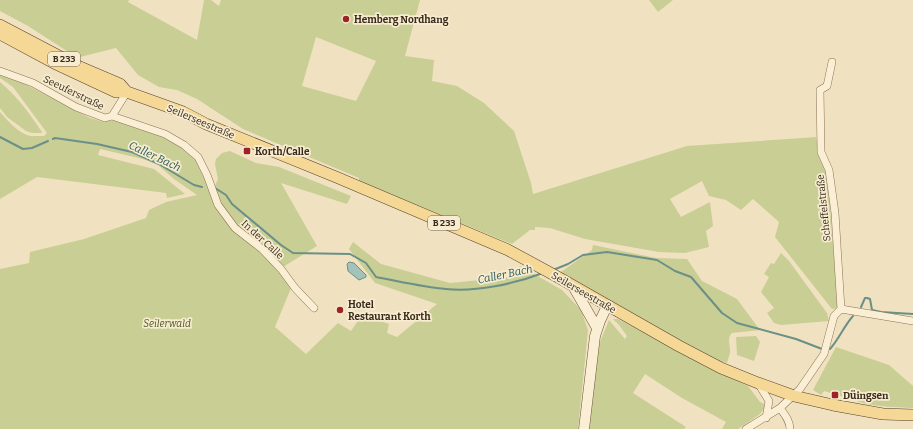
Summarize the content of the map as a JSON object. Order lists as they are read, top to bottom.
{
  "streets": {
    "main road": ["B 233", "Seilerseestraße"],
    "street": ["Seeuferstraße", "Scheffelstraße", "In der Calle"]
  },
  "crossings": [
    ["Seeuferstraße", "Seilerseestraße"],
    ["Seeuferstraße", "In der Calle"],
    ["Seilerseestraße", "Scheffelstraße"]
  ],
  "water": ["Caller Bach"],
  "parks": ["Seilerwald"],
  "places": {
    "other": ["Hemberg Nordhang", "Hotel Restaurant Korth"],
    "transit": ["Korth/Calle", "Düingsen"]
  }
}
